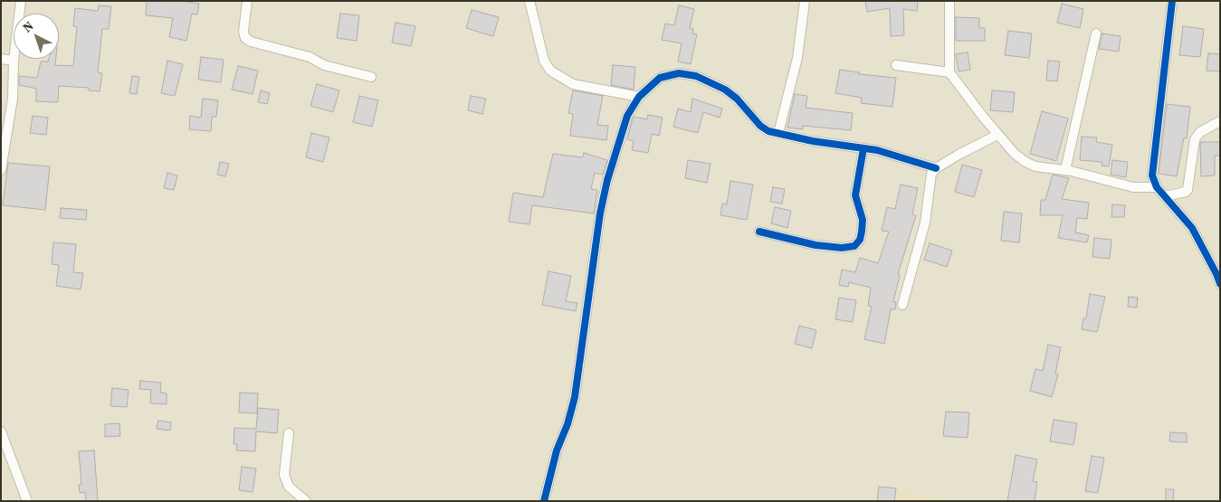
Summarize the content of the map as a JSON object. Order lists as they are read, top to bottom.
{
  "north": "top left"
}
